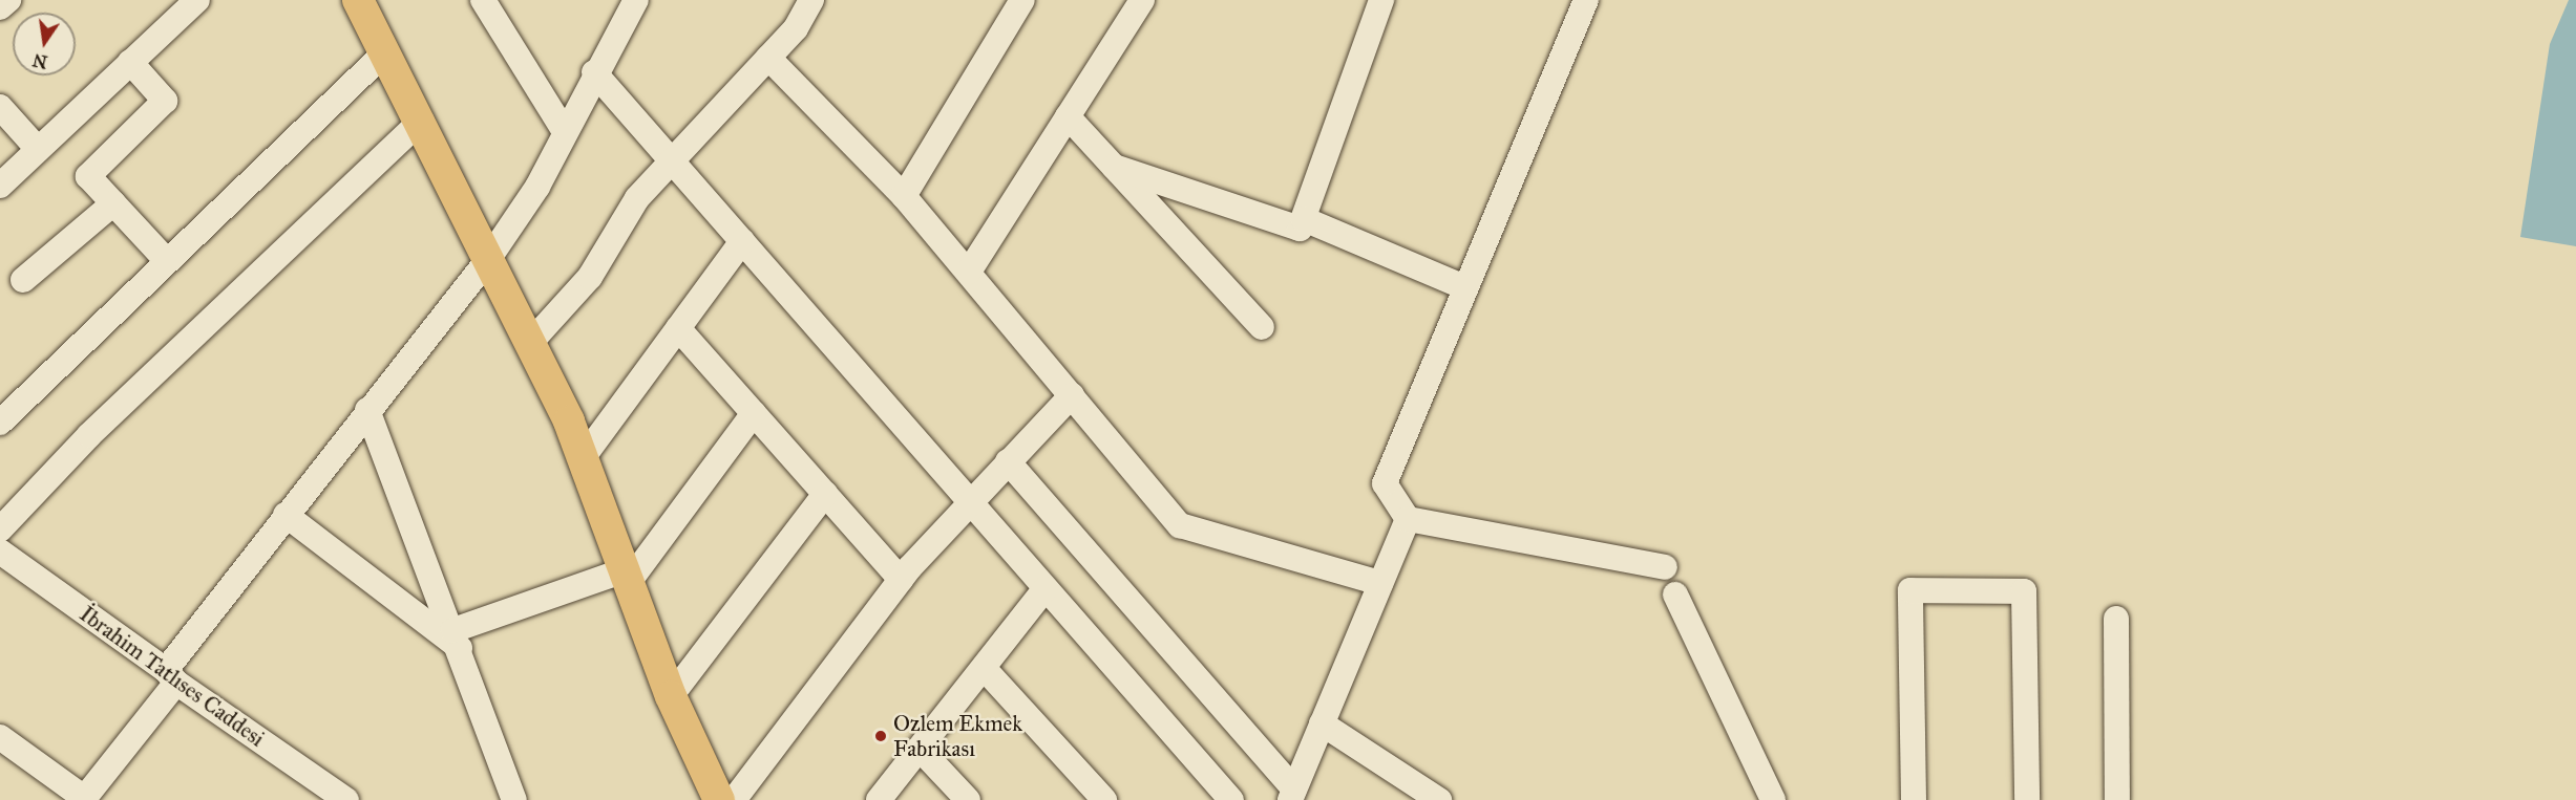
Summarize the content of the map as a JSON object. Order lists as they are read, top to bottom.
{
  "streets": {
    "street": ["İbrahim Tatlıses Caddesi"]
  },
  "places": ["Ozlem Ekmek Fabrikası"],
  "north": "bottom"
}
